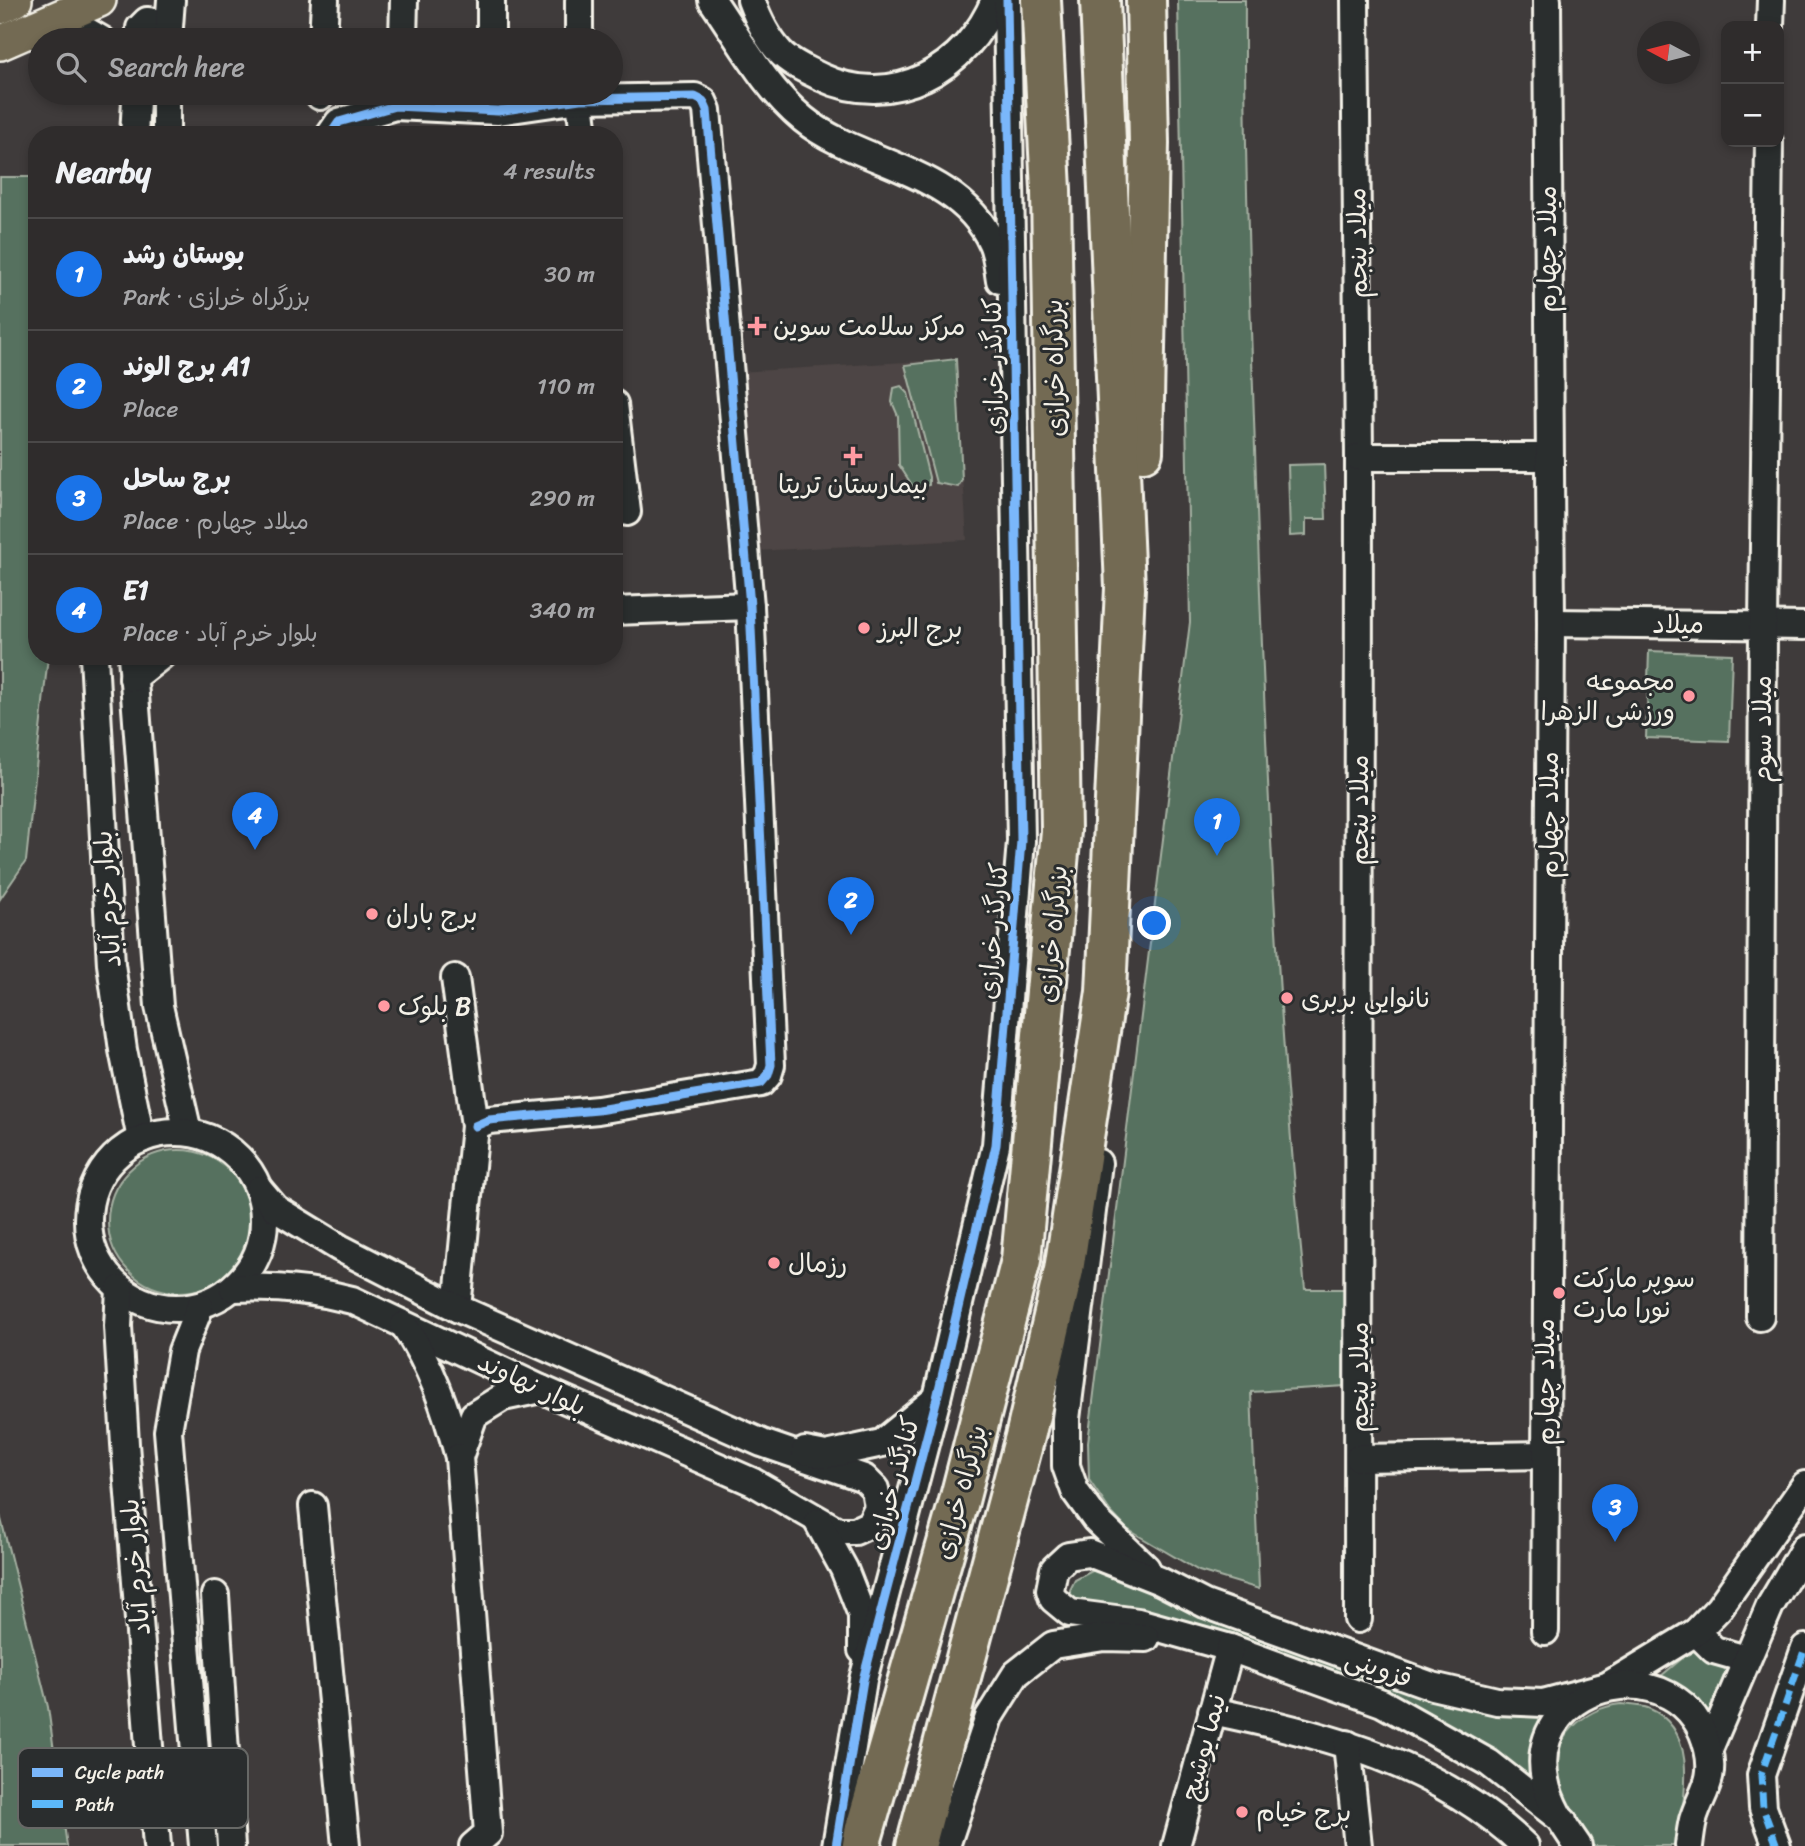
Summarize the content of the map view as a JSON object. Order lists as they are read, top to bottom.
{
  "streets": {
    "highway": ["بزرگراه خرازی"],
    "street": [
      "میلاد پنجم",
      "میلاد چهارم",
      "کنارگذر خرازی",
      "میلاد",
      "میلاد سوم",
      "بلوار خرم آباد",
      "بلوار نهاوند",
      "قزوینی",
      "نیما یوشیج"
    ]
  },
  "crossings": [
    ["میلاد چهارم", "میلاد"],
    ["میلاد", "میلاد سوم"],
    ["بلوار خرم آباد", "بلوار نهاوند"],
    ["قزوینی", "نیما یوشیج"]
  ],
  "places": {
    "health": ["مرکز سلامت سوین", "بیمارستان تریتا"],
    "other": [
      "برج البرز",
      "مجموعه ورزشی الزهرا",
      "برج باران",
      "نانوایی بربری",
      "بلوک B",
      "رزمال",
      "سوپر مارکت نورا مارت",
      "برج خیام"
    ]
  },
  "legend": ["Cycle path", "Path"],
  "north": "left",
  "page": {
    "map_buttons": ["+", "−"],
    "search": "Search here",
    "heading": ["Nearby", "4 results"],
    "list": [
      {
        "mark": "1",
        "name": "بوستان رشد",
        "note": "Park · بزرگراه خرازی",
        "value": "30 m"
      },
      {
        "mark": "2",
        "name": "برج الوند A1",
        "note": "Place",
        "value": "110 m"
      },
      {
        "mark": "3",
        "name": "برج ساحل",
        "note": "Place · میلاد چهارم",
        "value": "290 m"
      },
      {
        "mark": "4",
        "name": "E1",
        "note": "Place · بلوار خرم آباد",
        "value": "340 m"
      }
    ],
    "pins": [
      "4",
      "1",
      "2",
      "3"
    ]
  }
}
